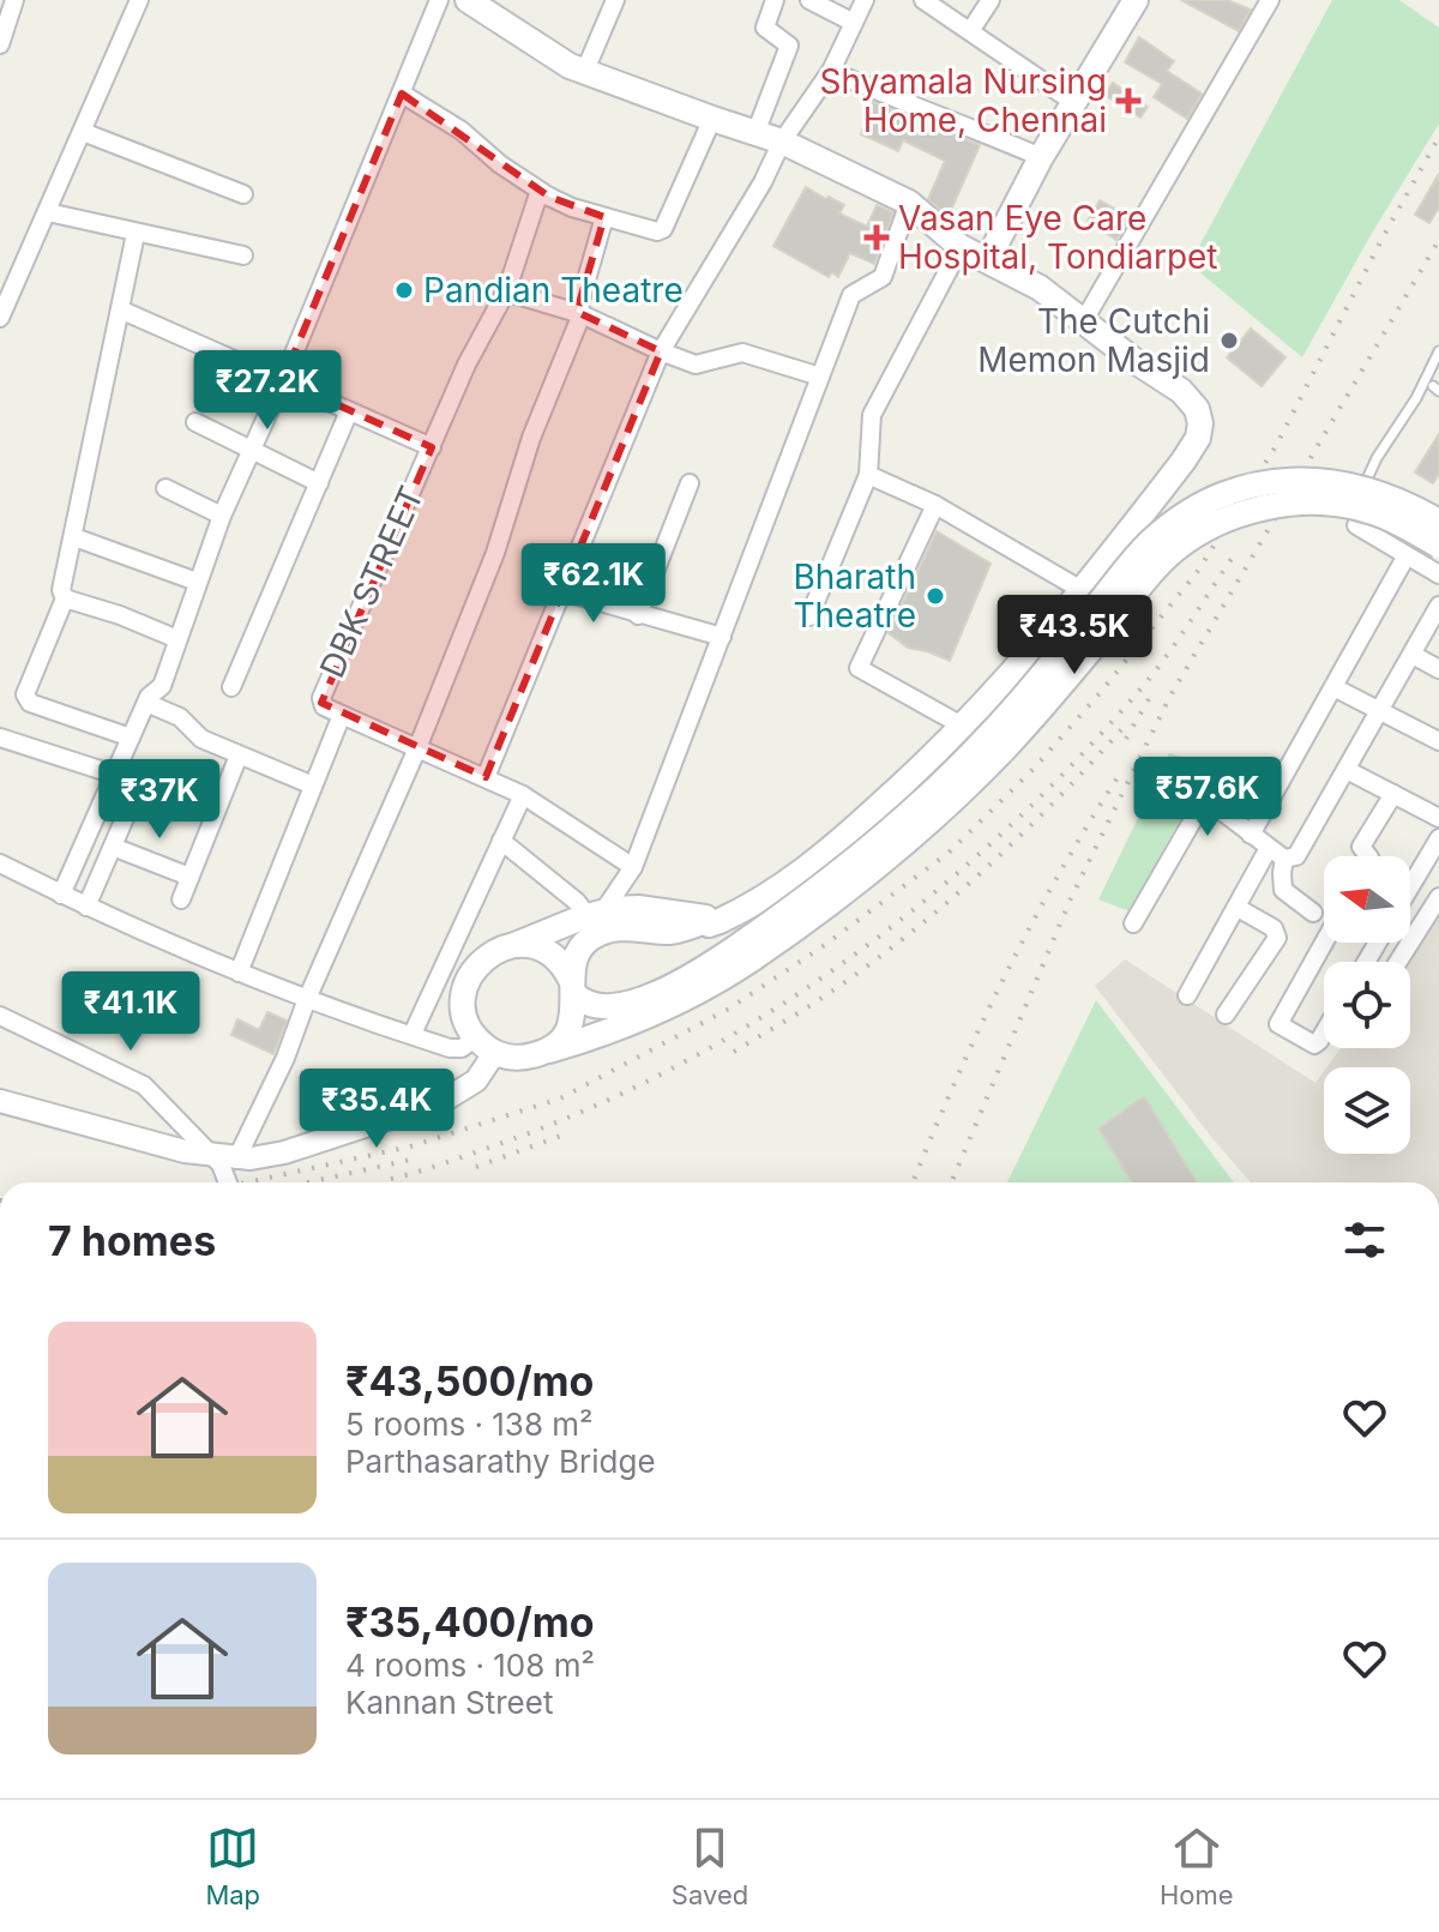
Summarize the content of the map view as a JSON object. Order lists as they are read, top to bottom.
{
  "streets": {
    "street": ["DBK STREET"]
  },
  "places": {
    "health": ["Shyamala Nursing Home, Chennai", "Vasan Eye Care Hospital, Tondiarpet"],
    "other": ["Pandian Theatre", "The Cutchi Memon Masjid", "Bharath Theatre"]
  },
  "north": "left",
  "page": {
    "price": [
      "₹27.2K",
      "₹62.1K",
      "₹43.5K",
      "₹57.6K",
      "₹37K",
      "₹41.1K",
      "₹35.4K"
    ],
    "heading": "7 homes",
    "list": [
      {
        "name": "₹43,500/mo",
        "note": "5 rooms · 138 m² · Parthasarathy Bridge"
      },
      {
        "name": "₹35,400/mo",
        "note": "4 rooms · 108 m² · Kannan Street"
      }
    ],
    "tabs": ["Map", "Saved", "Home"]
  }
}
